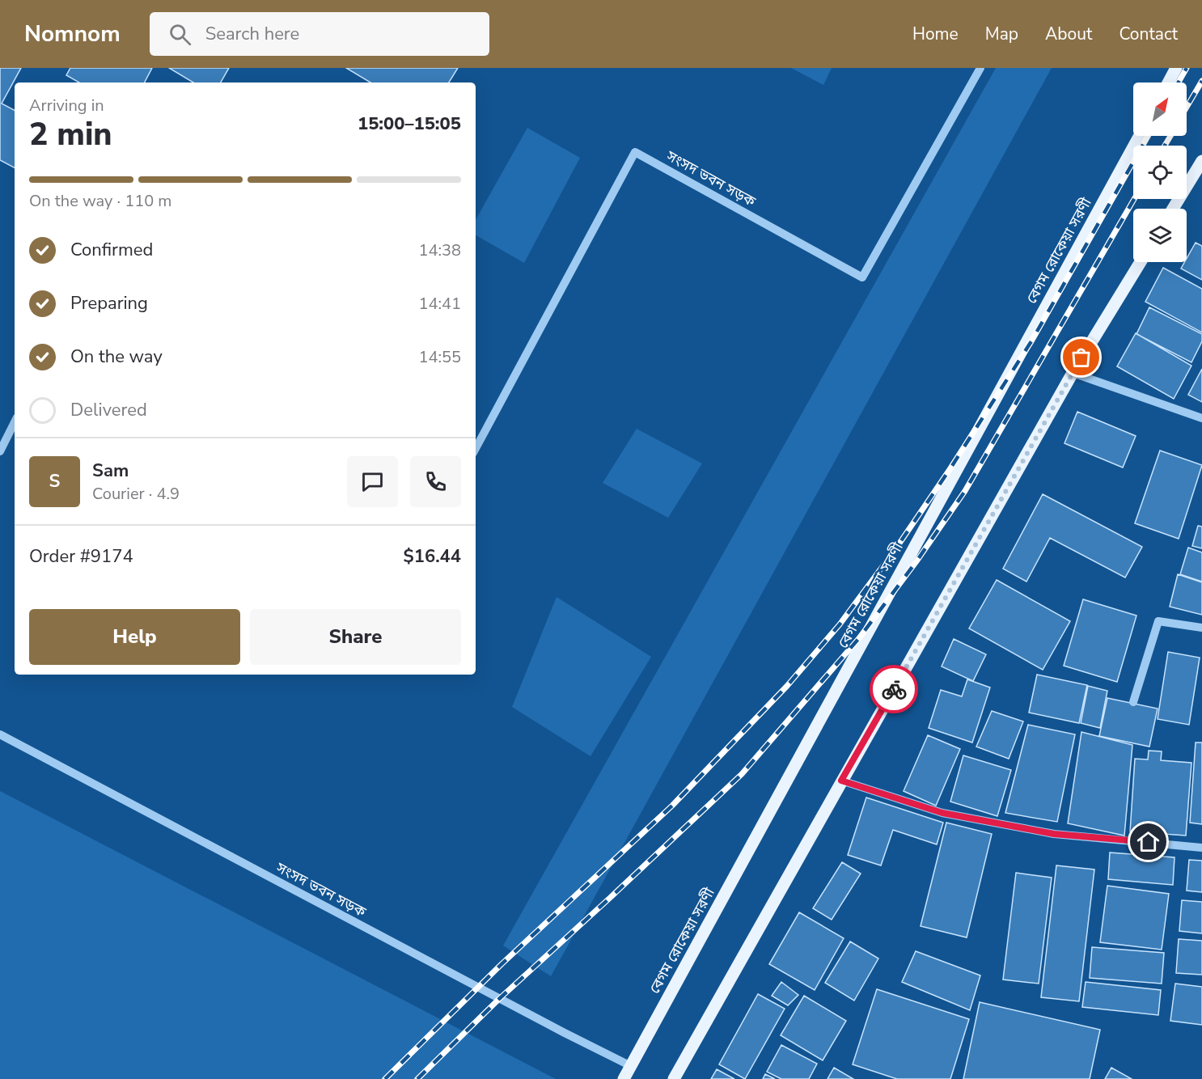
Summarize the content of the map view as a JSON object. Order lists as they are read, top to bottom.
{
  "streets": {
    "main road": ["বেগম রোকেয়া সরণী"],
    "street": ["সংসদ ভবন সড়ক"]
  },
  "crossings": [
    ["সংসদ ভবন সড়ক", "বেগম রোকেয়া সরণী"]
  ],
  "north": "top right",
  "page": {
    "header": "Nomnom",
    "search": "Search here",
    "nav": [
      "Home",
      "Map",
      "About",
      "Contact"
    ],
    "heading": ["2 min", "Arriving in", "15:00–15:05"],
    "panel": [
      "Sam",
      "Courier · 4.9",
      "Order #9174",
      "$16.44"
    ],
    "bar": "On the way · 110 m",
    "list": [
      ["Confirmed", "14:38"],
      ["Preparing", "14:41"],
      ["On the way", "14:55"],
      "Delivered"
    ],
    "round": "S",
    "buttons": ["Help", "Share"]
  }
}
